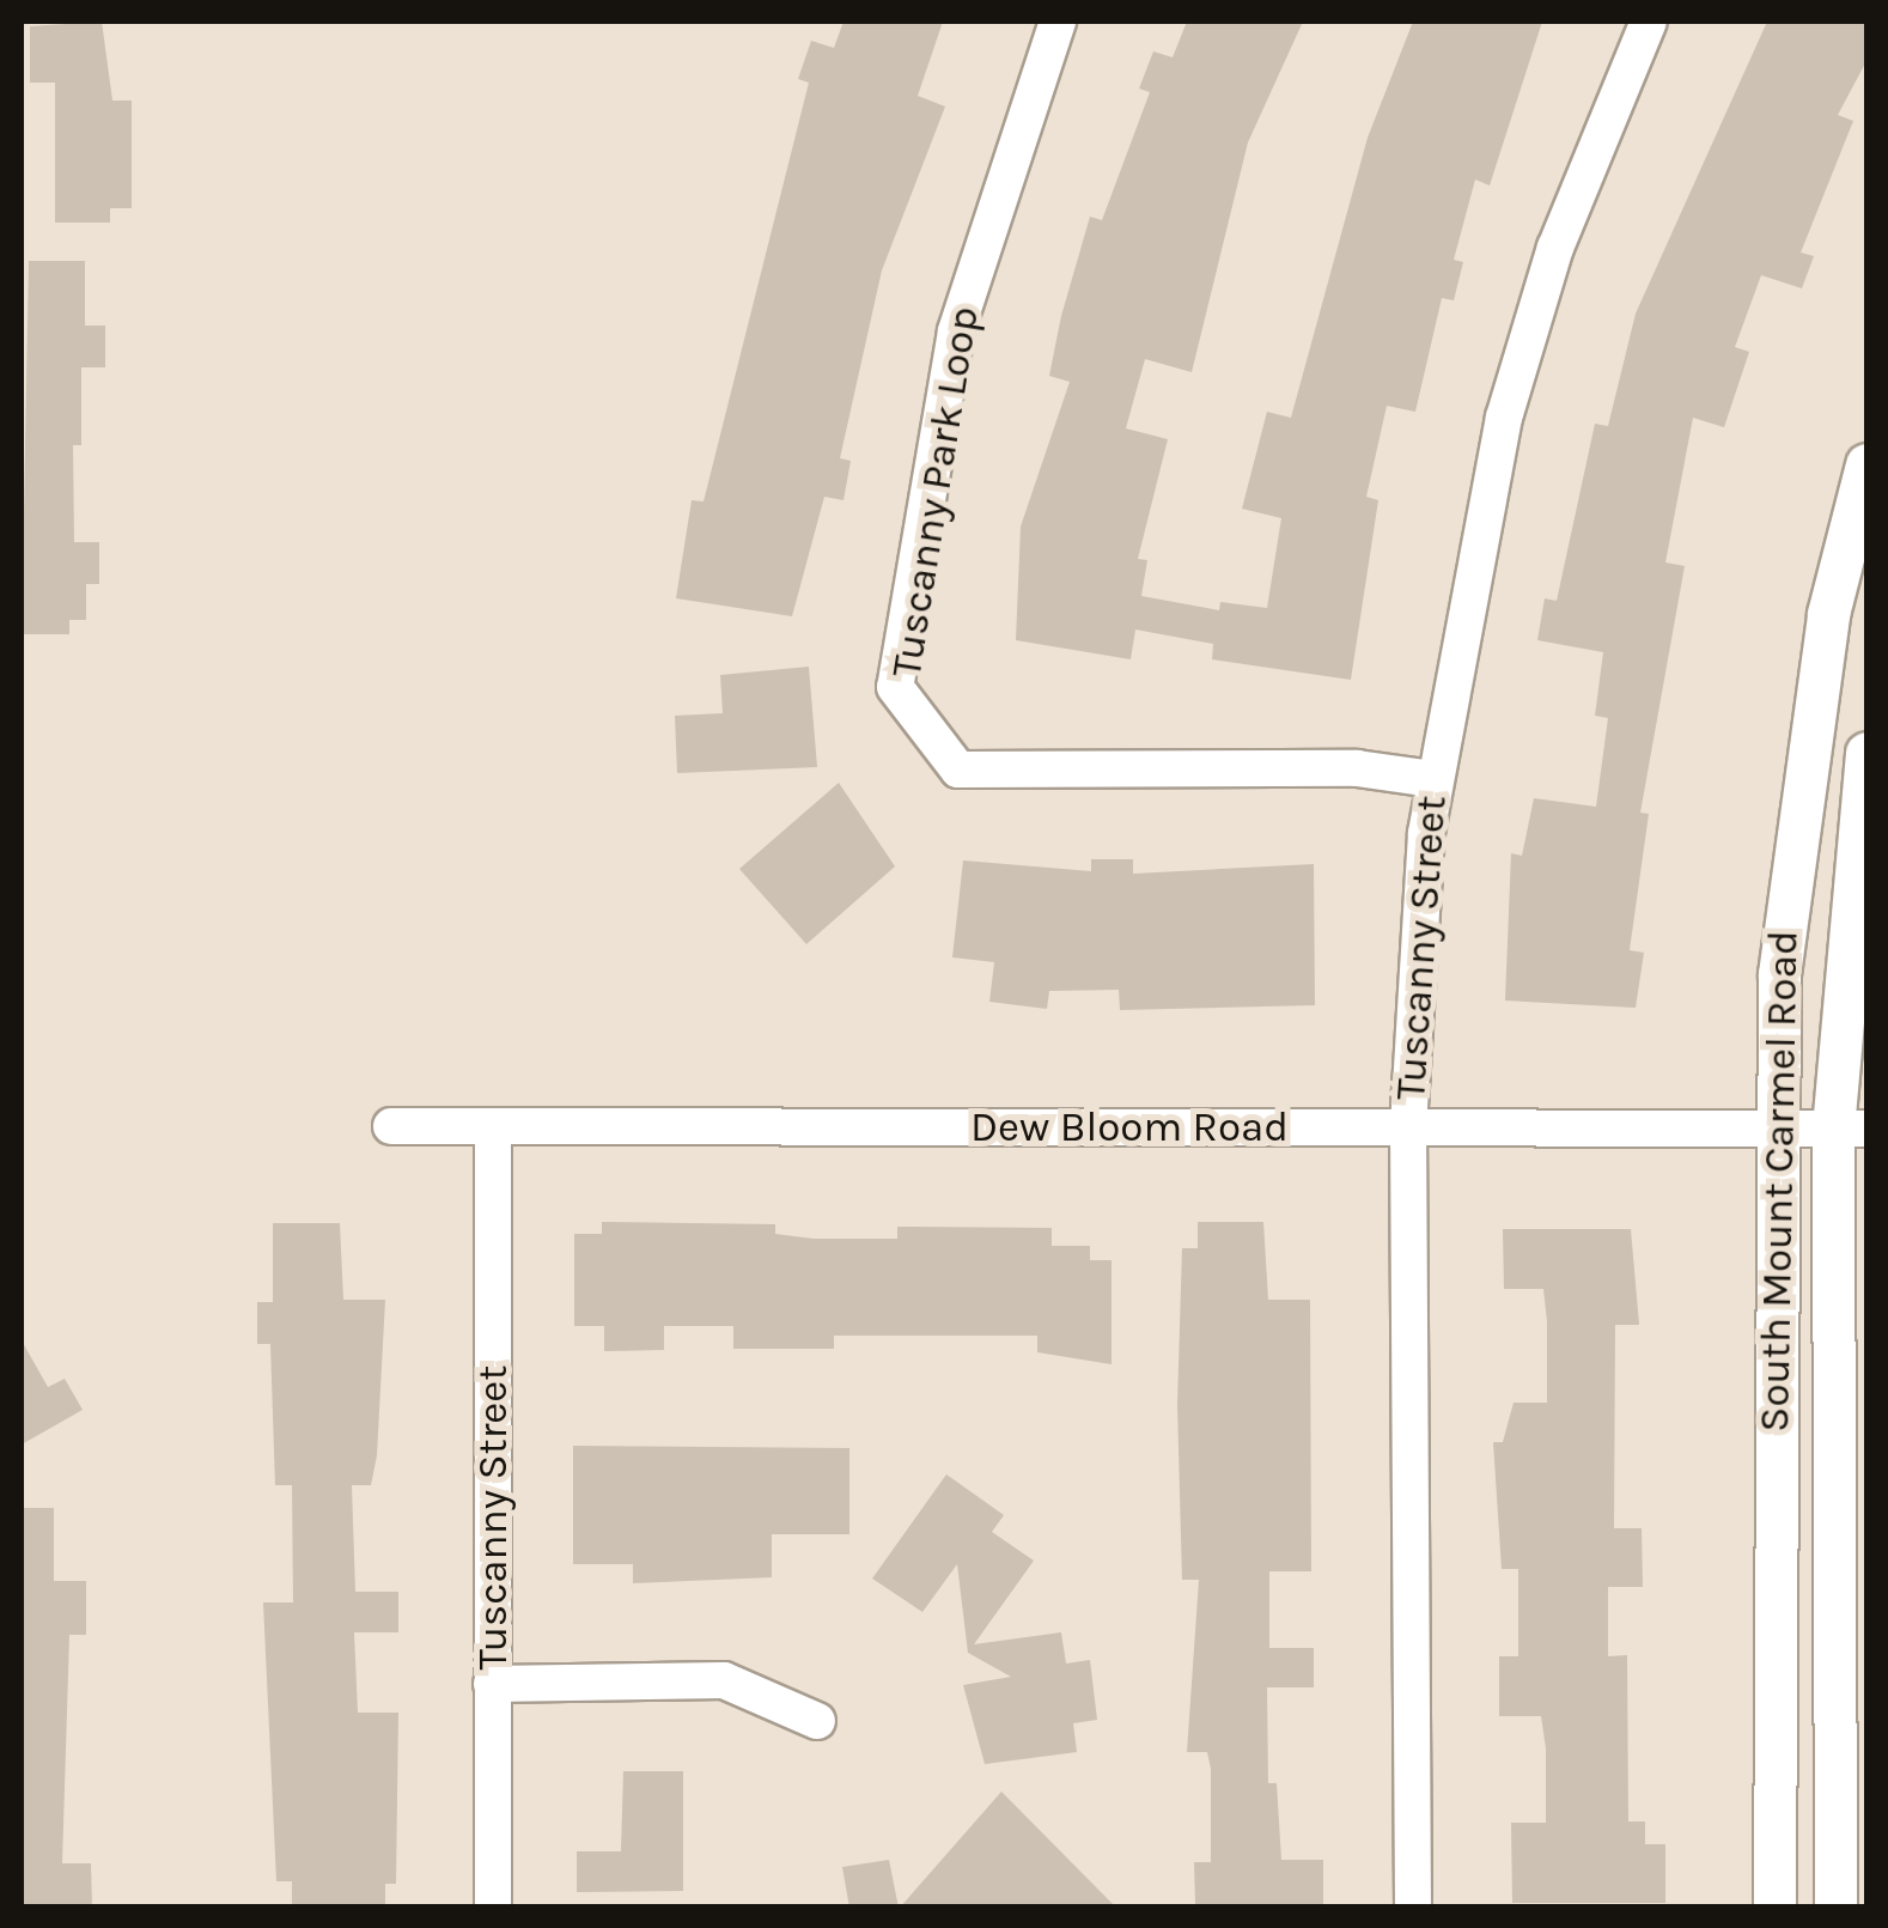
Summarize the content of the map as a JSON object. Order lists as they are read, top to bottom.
{
  "streets": {
    "street": [
      "Tuscanny Park Loop",
      "Tuscanny Street",
      "Dew Bloom Road",
      "South Mount Carmel Road"
    ]
  },
  "crossings": [
    ["Tuscanny Park Loop", "Tuscanny Street"],
    ["Tuscanny Street", "Dew Bloom Road"],
    ["Dew Bloom Road", "South Mount Carmel Road"]
  ]
}
